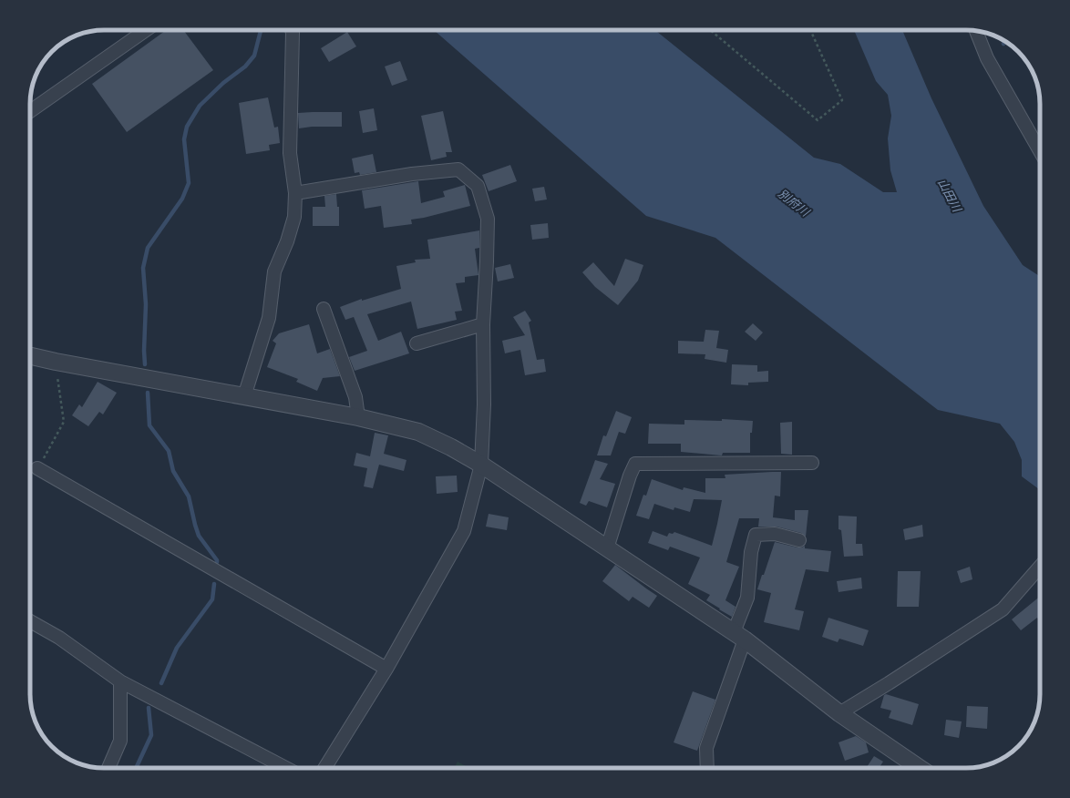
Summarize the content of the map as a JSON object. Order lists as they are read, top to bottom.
{
  "water": ["山田川", "別府川"]
}
